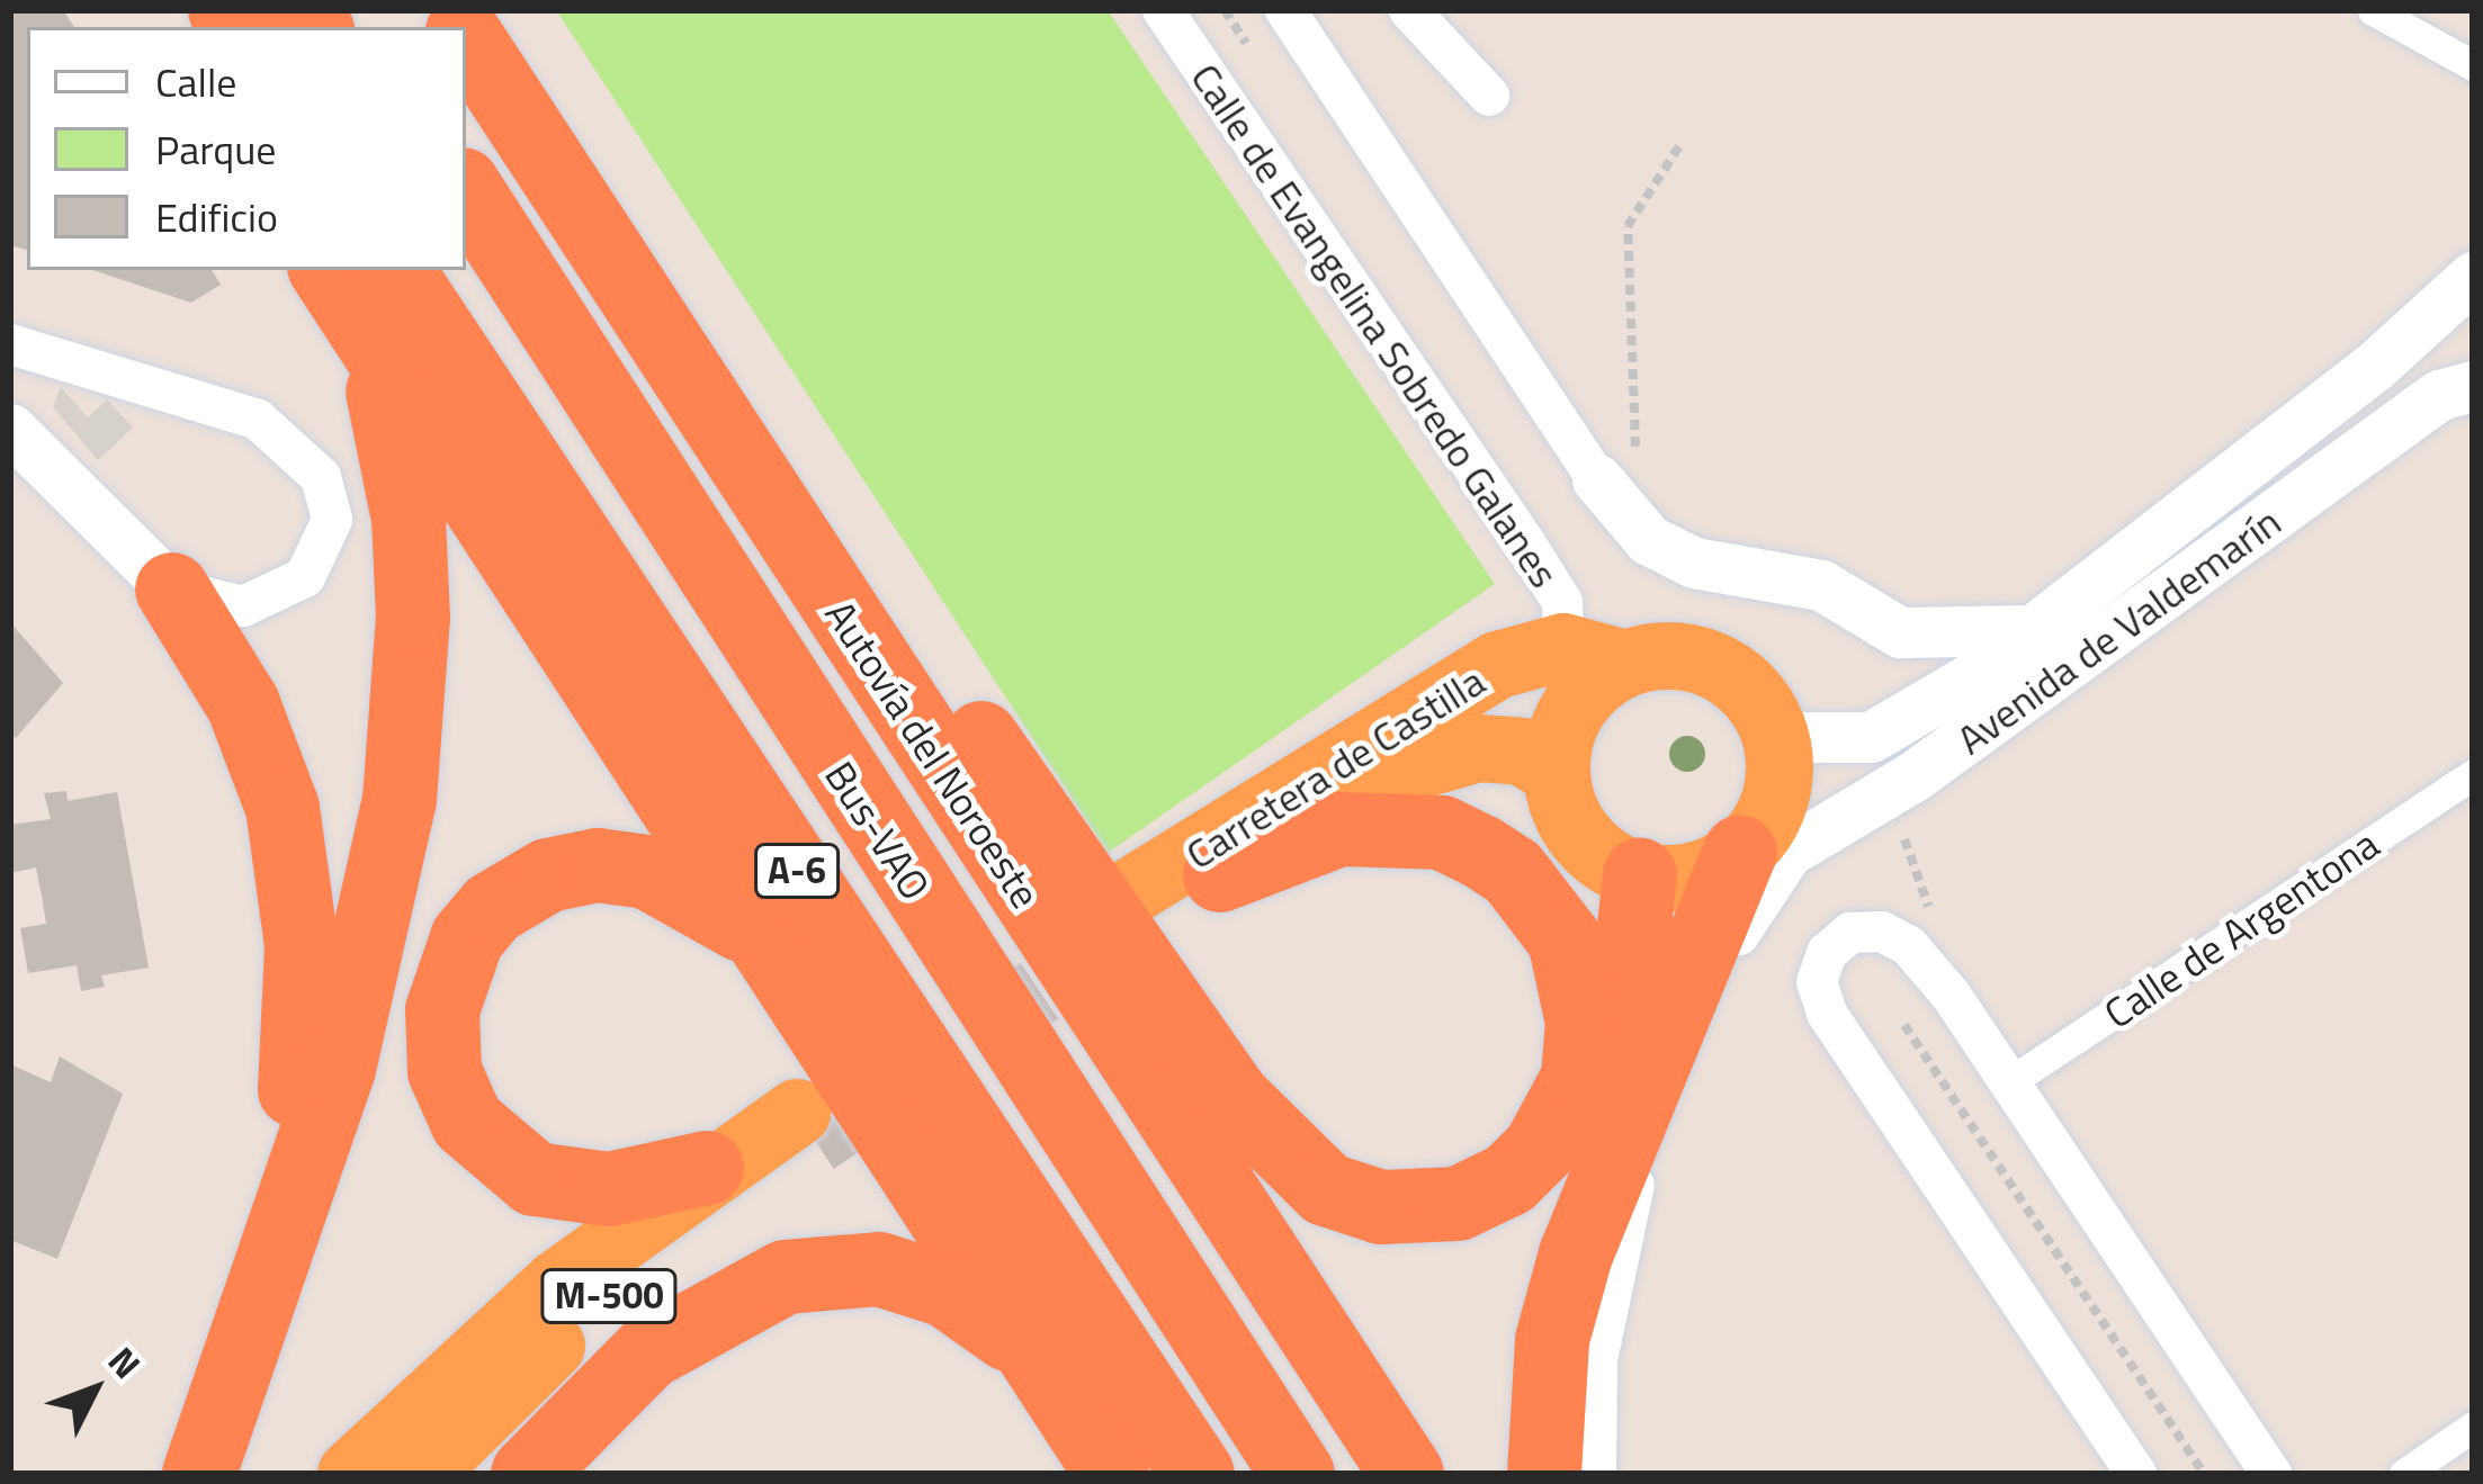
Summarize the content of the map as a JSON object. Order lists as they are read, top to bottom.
{
  "streets": {
    "highway": [
      "Autovía del Noroeste",
      "Carretera de Castilla",
      "Bus-VAO",
      "A-6",
      "M-500"
    ],
    "street": ["Calle de Evangelina Sobredo Galanes", "Avenida de Valdemarín", "Calle de Argentona"]
  },
  "crossings": [
    ["Calle de Evangelina Sobredo Galanes", "Avenida de Valdemarín"],
    ["Calle de Evangelina Sobredo Galanes", "Carretera de Castilla"],
    ["Avenida de Valdemarín", "Carretera de Castilla"]
  ],
  "legend": ["Calle", "Parque", "Edificio"],
  "north": "top right"
}
